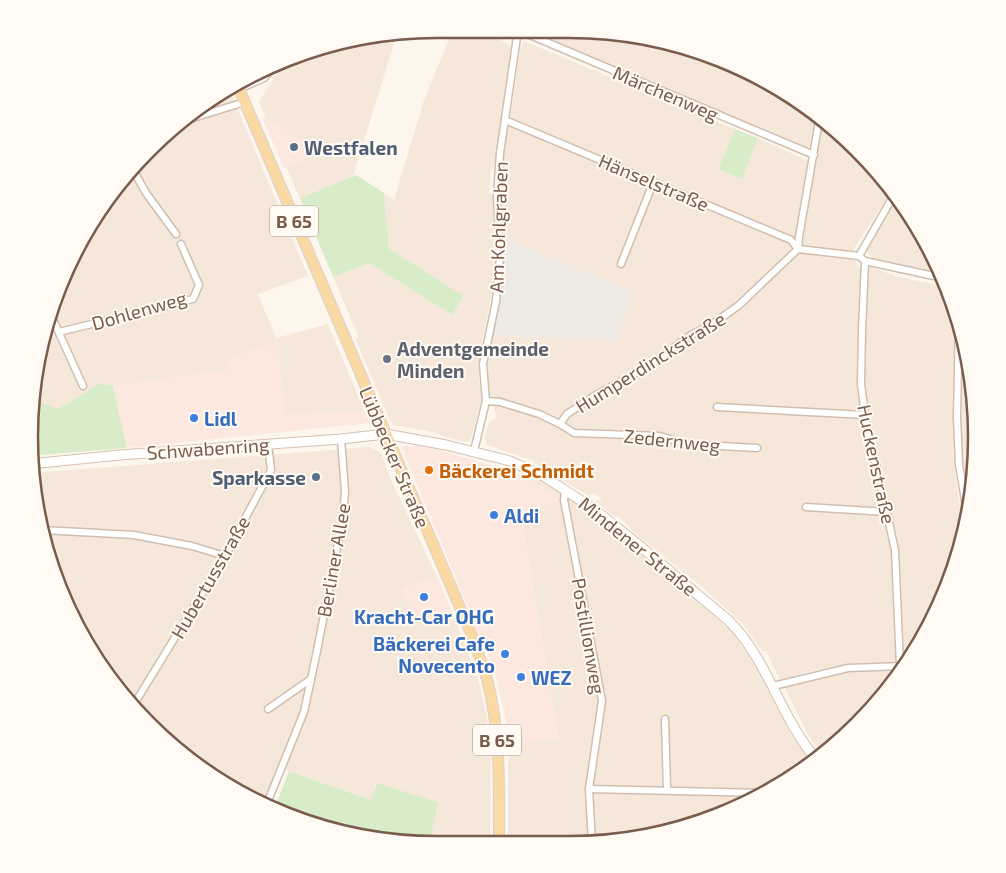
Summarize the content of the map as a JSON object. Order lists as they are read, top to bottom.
{
  "streets": {
    "main road": ["B 65", "Lübbecker Straße"],
    "street": [
      "Märchenweg",
      "Hänselstraße",
      "Am Kohlgraben",
      "Dohlenweg",
      "Humperdinckstraße",
      "Zedernweg",
      "Schwabenring",
      "Huckenstraße",
      "Mindener Straße",
      "Berliner Allee",
      "Hubertusstraße",
      "Postillionweg"
    ]
  },
  "crossings": [
    ["Hänselstraße", "Am Kohlgraben"],
    ["Hänselstraße", "Humperdinckstraße"],
    ["Am Kohlgraben", "Humperdinckstraße"],
    ["Am Kohlgraben", "Mindener Straße"],
    ["Humperdinckstraße", "Zedernweg"],
    ["Schwabenring", "Lübbecker Straße"],
    ["Schwabenring", "Mindener Straße"],
    ["Schwabenring", "Berliner Allee"],
    ["Schwabenring", "Hubertusstraße"],
    ["Lübbecker Straße", "Mindener Straße"],
    ["Mindener Straße", "Postillionweg"]
  ],
  "places": [
    "Westfalen",
    "Adventgemeinde Minden",
    "Lidl",
    "Bäckerei Schmidt",
    "Sparkasse",
    "Aldi",
    "Kracht-Car OHG",
    "Bäckerei Cafe Novecento",
    "WEZ"
  ]
}
